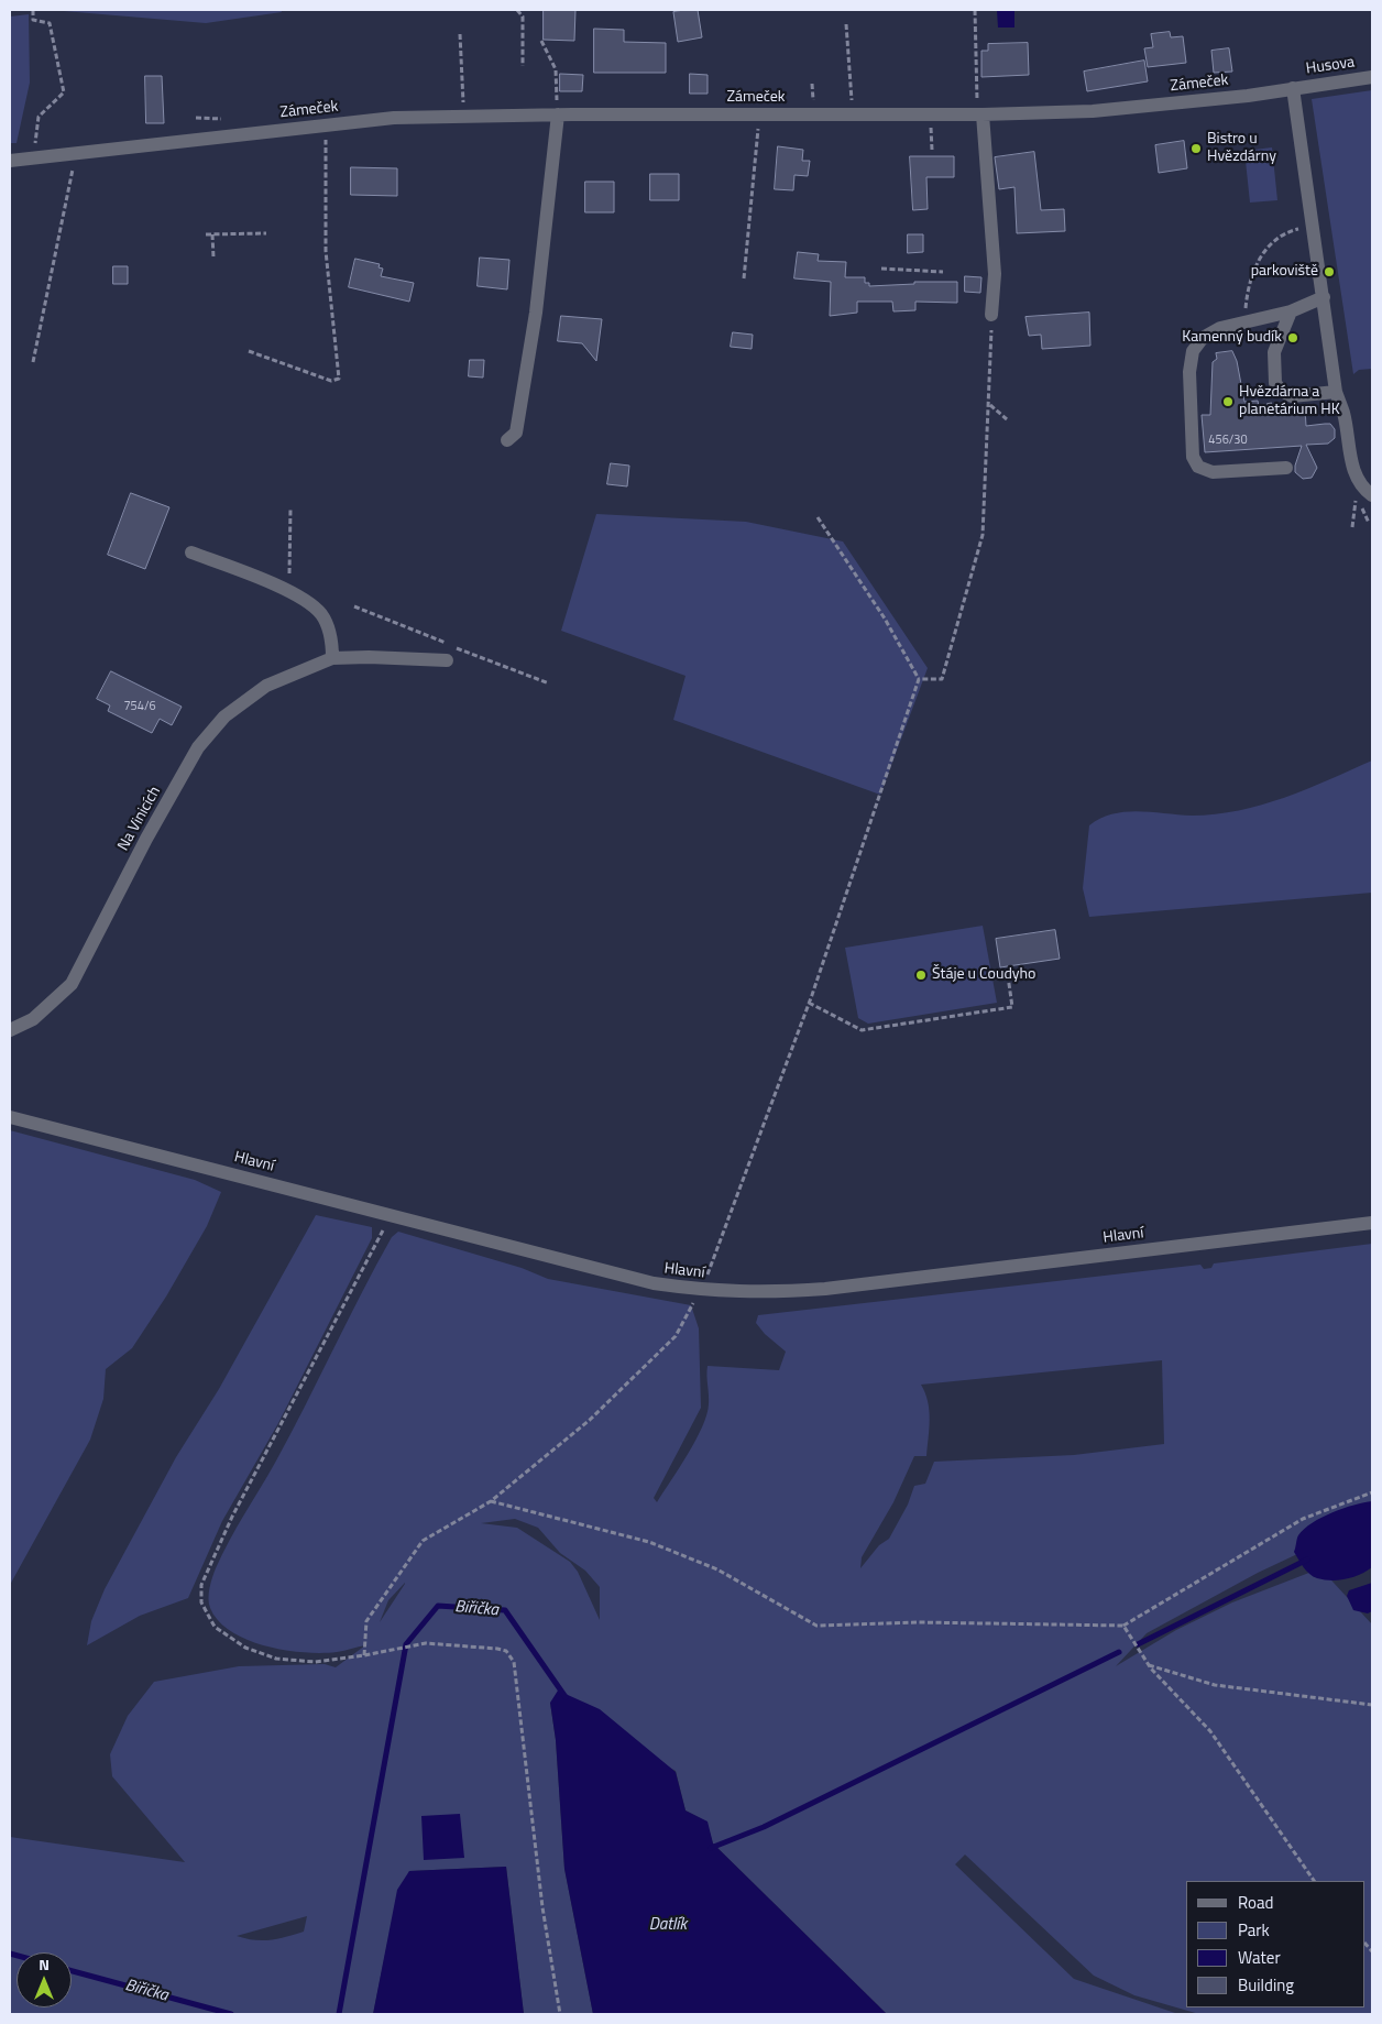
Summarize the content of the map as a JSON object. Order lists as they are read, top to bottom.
{
  "streets": {
    "street": [
      "Husova",
      "Zámeček",
      "Na Vinicích",
      "Hlavní"
    ]
  },
  "crossings": [
    ["Husova", "Zámeček"]
  ],
  "water": ["Biřička", "Datlík"],
  "places": [
    "Bistro u Hvězdárny",
    "parkoviště",
    "Kamenný budík",
    "Hvězdárna a planetárium HK",
    "Štáje u Coudyho"
  ],
  "house_numbers": ["456/30", "754/6"],
  "legend": [
    "Road",
    "Park",
    "Water",
    "Building"
  ],
  "north": "top"
}
